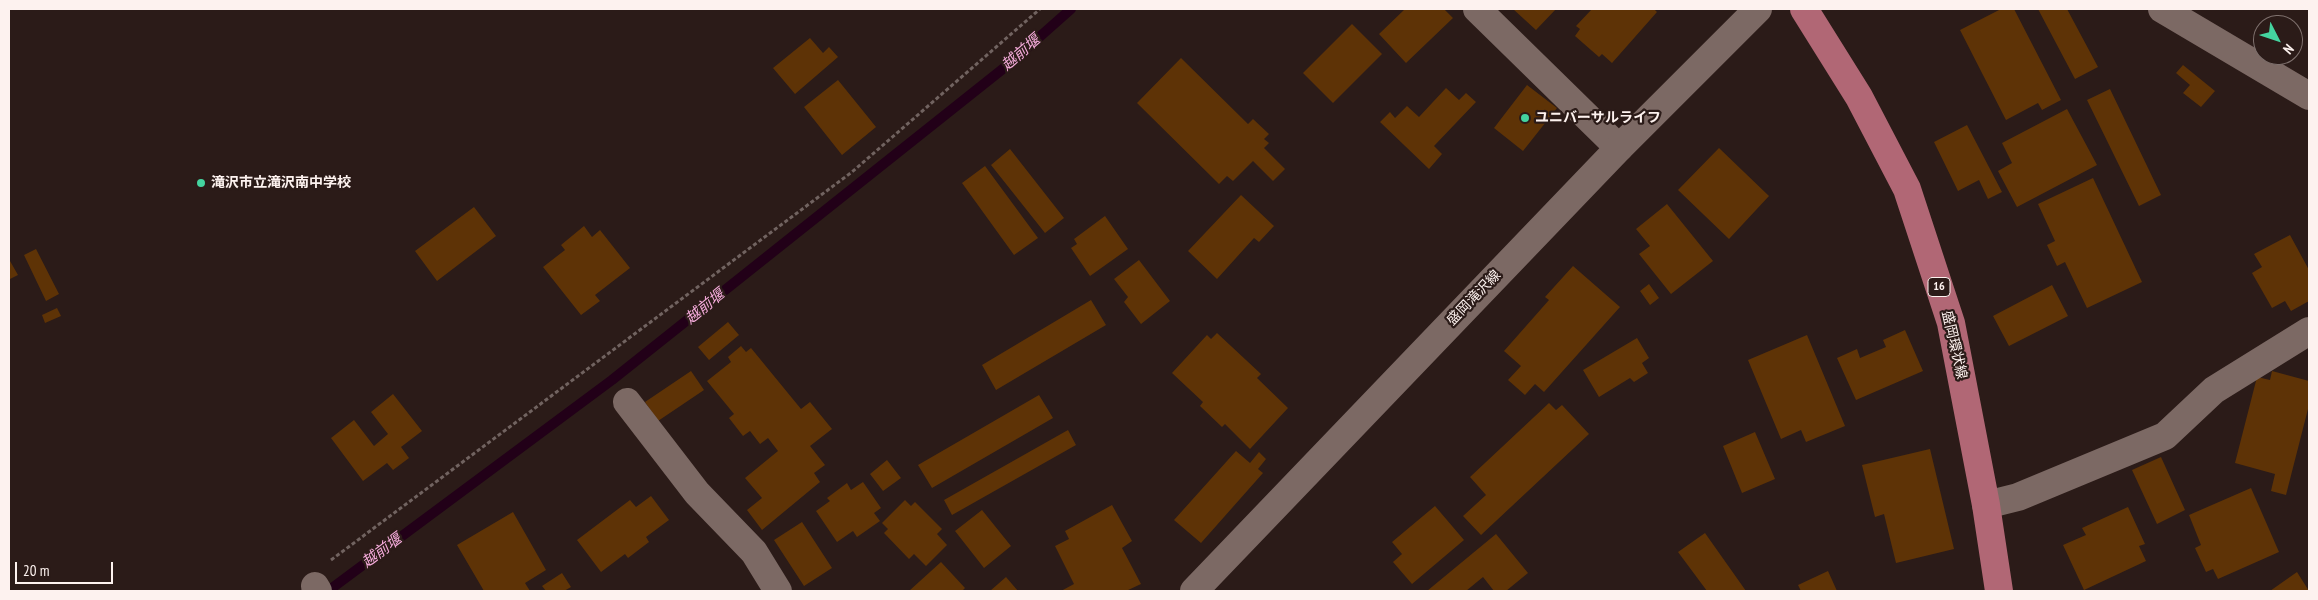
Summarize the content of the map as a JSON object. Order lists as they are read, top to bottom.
{
  "streets": {
    "main road": ["16", "盛岡環状線"],
    "street": ["盛岡滝沢線"]
  },
  "water": ["越前堰"],
  "places": ["ユニバーサルライフ", "滝沢市立滝沢南中学校"],
  "scale_bar": "20 m",
  "north": "bottom right"
}
